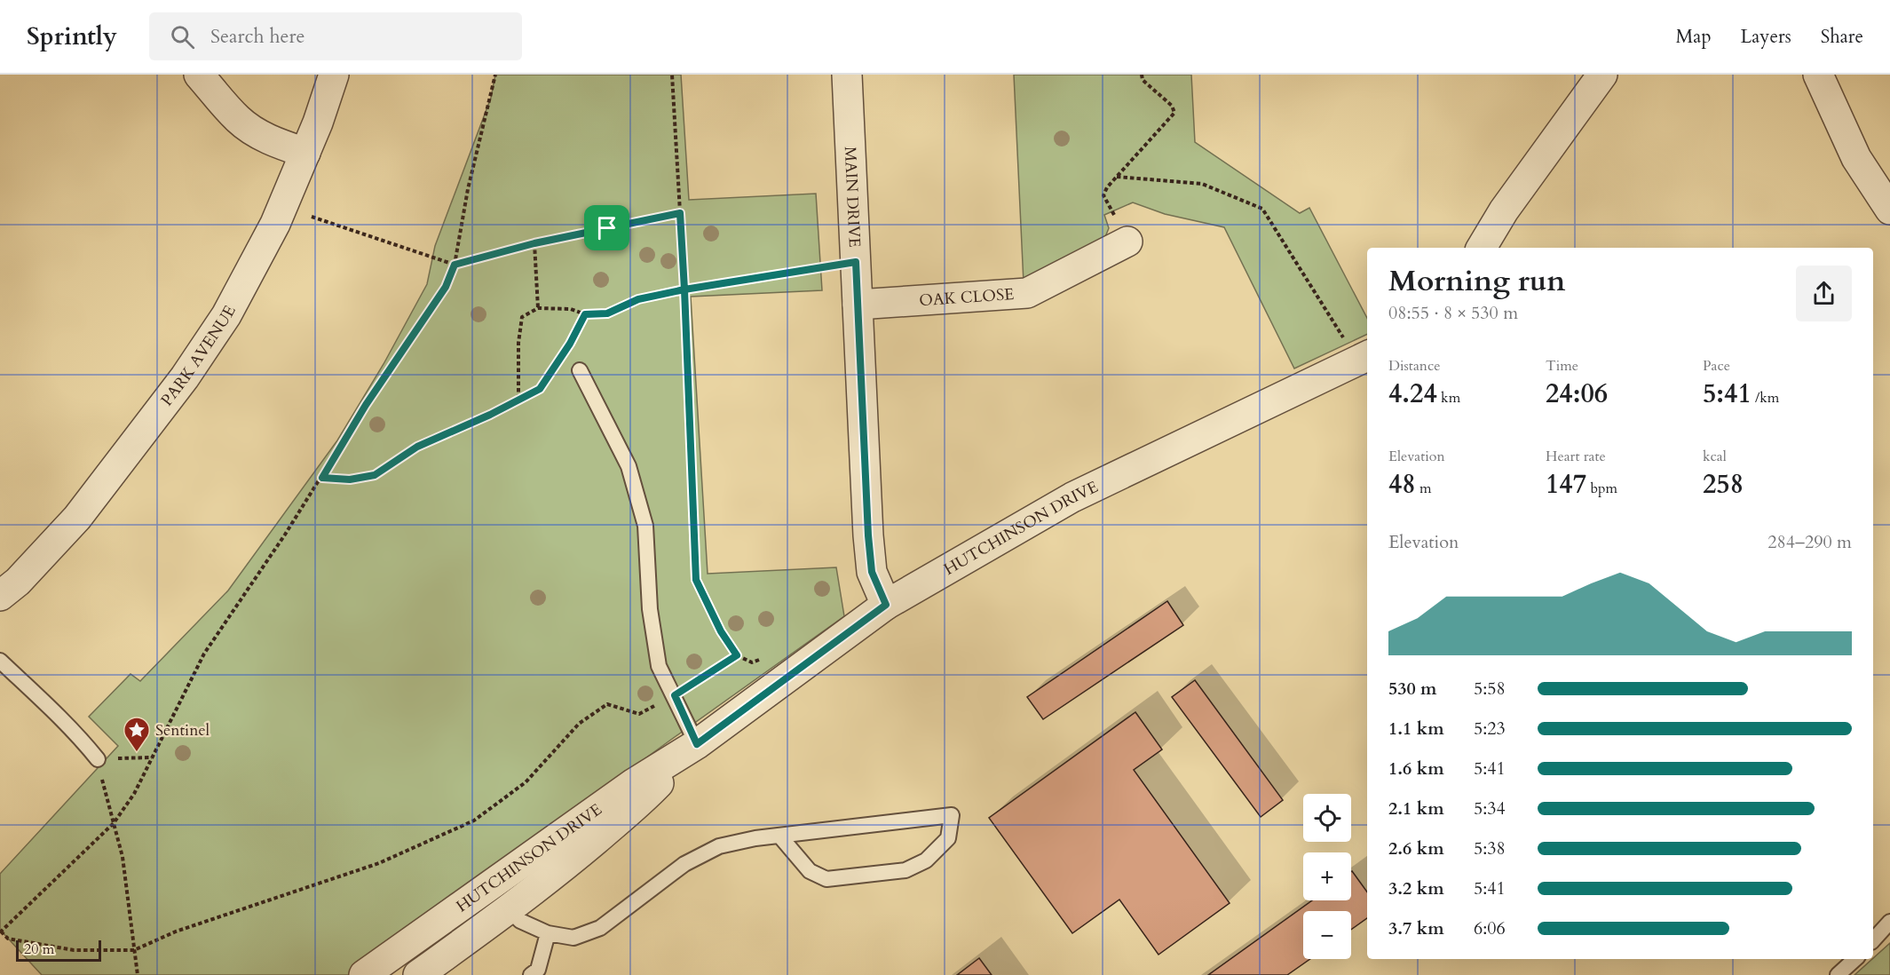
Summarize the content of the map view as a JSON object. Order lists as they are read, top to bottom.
{
  "streets": {
    "street": [
      "MAIN DRIVE",
      "OAK CLOSE",
      "PARK AVENUE",
      "HUTCHINSON DRIVE"
    ]
  },
  "crossings": [
    ["MAIN DRIVE", "OAK CLOSE"],
    ["MAIN DRIVE", "HUTCHINSON DRIVE"]
  ],
  "places": {
    "place": ["Sentinel"]
  },
  "scale_bar": "20 m",
  "page": {
    "header": "Sprintly",
    "search": "Search here",
    "nav": ["Map", "Layers", "Share"],
    "heading": ["Morning run", "08:55 · 8 × 530 m"],
    "stats": [
      ["Distance", "4.24 km"],
      ["Time", "24:06"],
      ["Pace", "5:41 /km"],
      ["Elevation", "48 m"],
      ["Heart rate", "147 bpm"],
      ["kcal", "258"]
    ],
    "chart": ["Elevation", "284–290 m"],
    "list": [
      {
        "name": "530 m",
        "note": "5:58"
      },
      {
        "name": "1.1 km",
        "note": "5:23"
      },
      {
        "name": "1.6 km",
        "note": "5:41"
      },
      {
        "name": "2.1 km",
        "note": "5:34"
      },
      {
        "name": "2.6 km",
        "note": "5:38"
      },
      {
        "name": "3.2 km",
        "note": "5:41"
      },
      {
        "name": "3.7 km",
        "note": "6:06"
      }
    ],
    "map_buttons": ["+", "−"],
    "scale": "20 m"
  }
}
